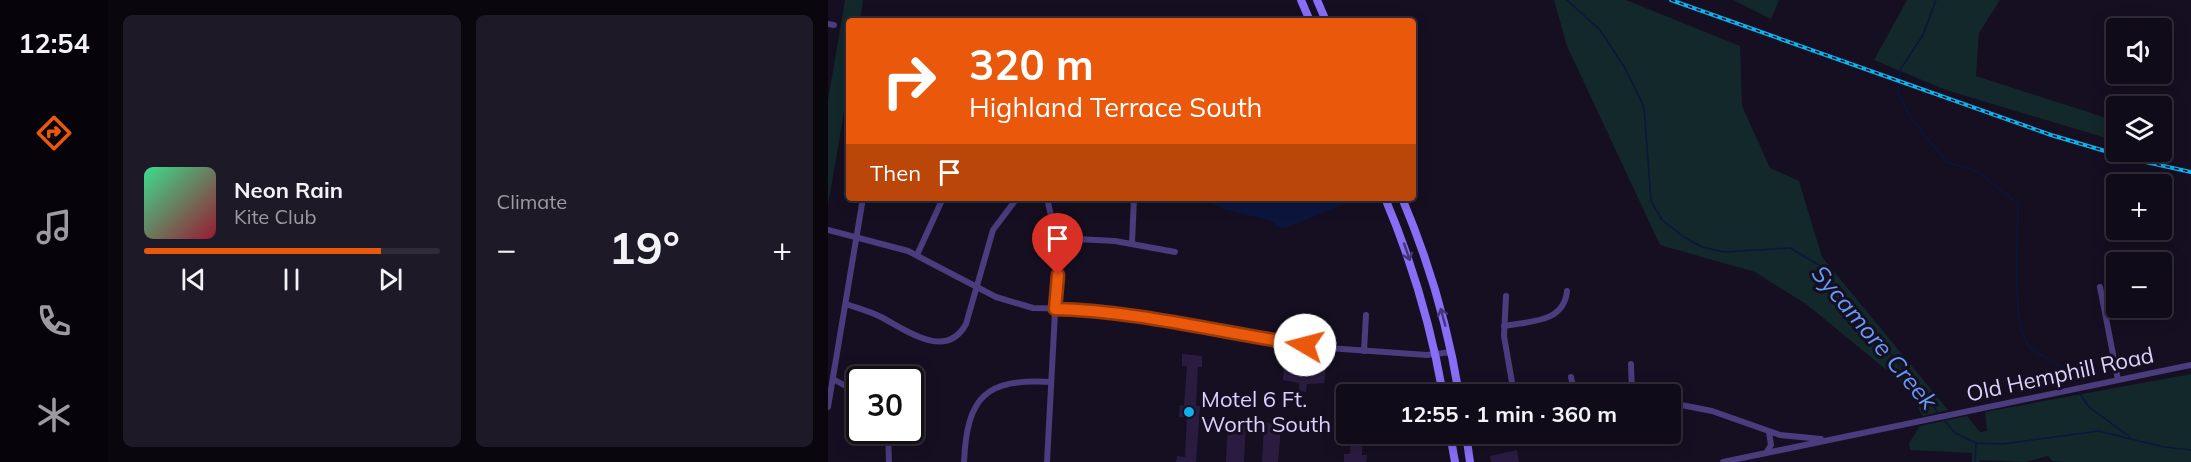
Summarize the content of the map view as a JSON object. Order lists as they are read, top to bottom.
{
  "streets": {
    "street": ["Old Hemphill Road"]
  },
  "water": ["Sycamore Creek"],
  "places": ["Motel 6 Ft. Worth South"],
  "page": {
    "tabs": "12:54",
    "tile": "Climate",
    "map_buttons": ["+", "−"],
    "turn": ["320 m", "Highland Terrace South"],
    "then": "Then",
    "song": ["Neon Rain", "Kite Club"],
    "heat": ["−", "19°", "+"],
    "limit": "30",
    "trip": "12:55 · 1 min · 360 m"
  }
}
